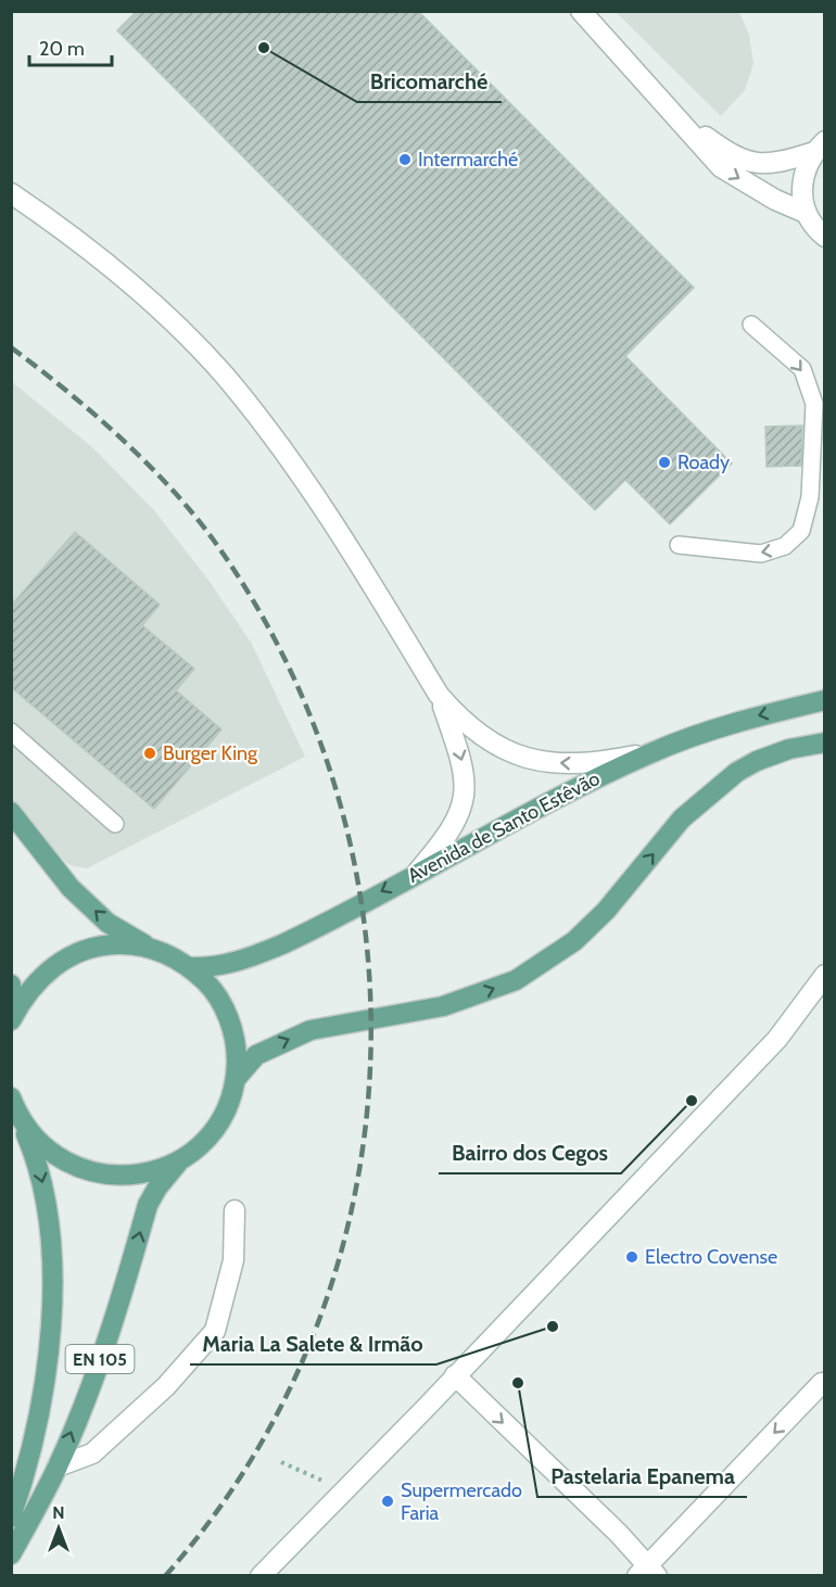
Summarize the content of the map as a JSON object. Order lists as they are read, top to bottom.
{
  "streets": {
    "main road": ["Avenida de Santo Estêvão", "EN 105"]
  },
  "crossings": [
    ["Avenida de Santo Estêvão", "EN 105"]
  ],
  "places": [
    "Bricomarché",
    "Intermarché",
    "Roady",
    "Burger King",
    "Bairro dos Cegos",
    "Electro Covense",
    "Maria La Salete & Irmão",
    "Pastelaria Epanema",
    "Supermercado Faria"
  ],
  "scale_bar": "20 m",
  "north": "top"
}
